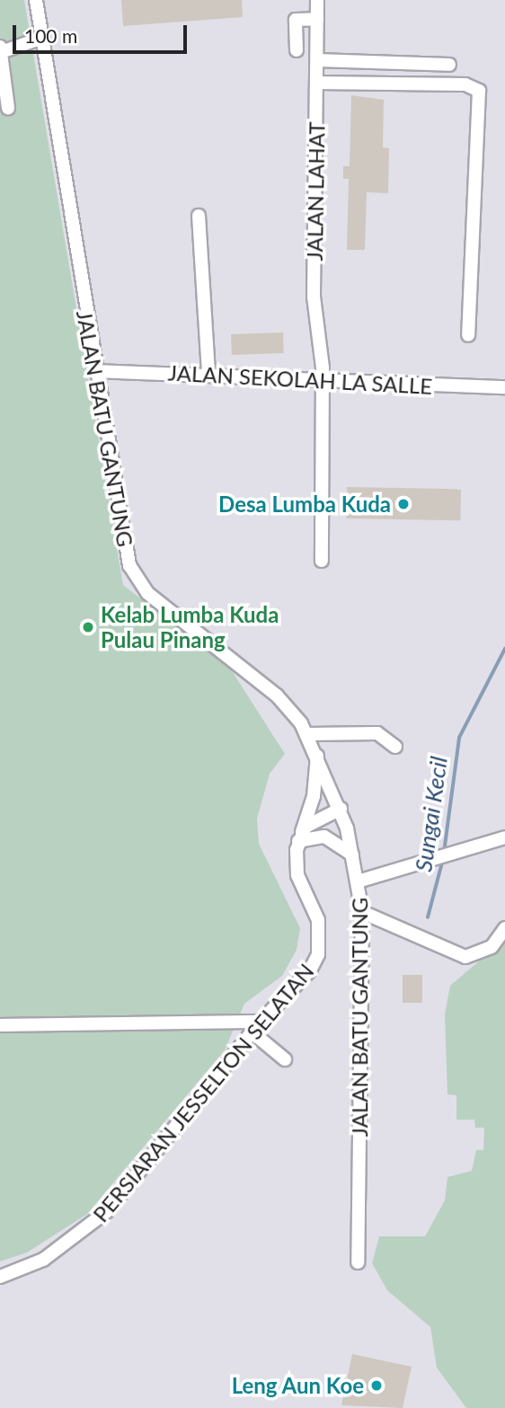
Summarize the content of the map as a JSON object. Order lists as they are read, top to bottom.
{
  "streets": {
    "street": [
      "JALAN LAHAT",
      "JALAN SEKOLAH LA SALLE",
      "JALAN BATU GANTUNG",
      "PERSIARAN JESSELTON SELATAN"
    ]
  },
  "crossings": [
    ["JALAN LAHAT", "JALAN SEKOLAH LA SALLE"],
    ["JALAN SEKOLAH LA SALLE", "JALAN BATU GANTUNG"],
    ["JALAN BATU GANTUNG", "PERSIARAN JESSELTON SELATAN"]
  ],
  "water": ["Sungai Kecil"],
  "places": ["Desa Lumba Kuda", "Kelab Lumba Kuda Pulau Pinang", "Leng Aun Koe"],
  "scale_bar": "100 m"
}
